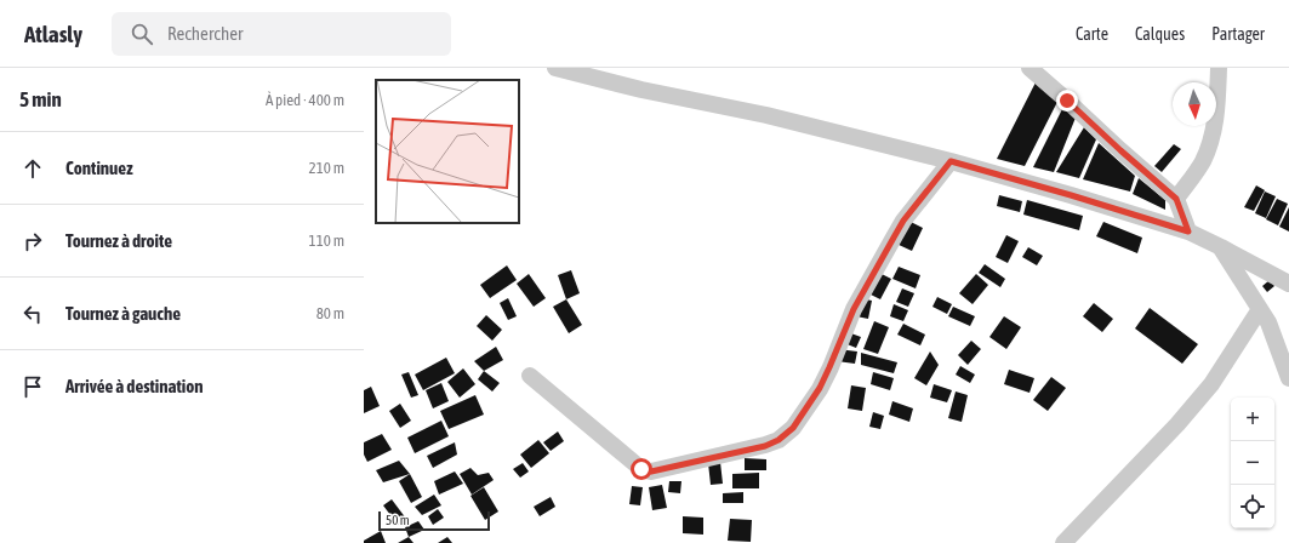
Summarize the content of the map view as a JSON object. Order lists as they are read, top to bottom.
{
  "scale_bar": "50 m",
  "north": "bottom",
  "page": {
    "header": "Atlasly",
    "search": "Rechercher",
    "nav": ["Carte", "Calques", "Partager"],
    "heading": ["5 min", "À pied · 400 m"],
    "list": [
      ["Continuez", "210 m"],
      ["Tournez à droite", "110 m"],
      ["Tournez à gauche", "80 m"],
      "Arrivée à destination"
    ],
    "map_buttons": ["+", "−"],
    "scale": "50 m"
  }
}
